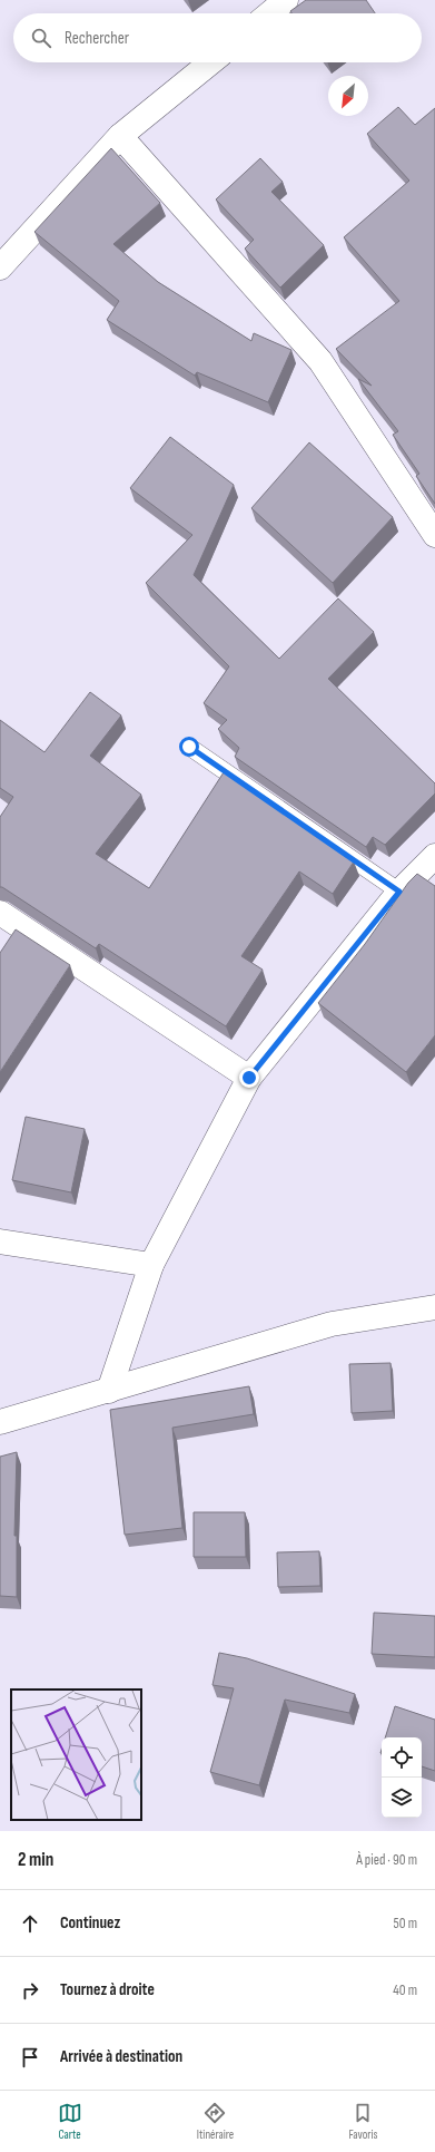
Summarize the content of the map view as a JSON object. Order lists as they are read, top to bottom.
{
  "north": "bottom left",
  "page": {
    "search": "Rechercher",
    "heading": ["2 min", "À pied · 90 m"],
    "list": [
      ["Continuez", "50 m"],
      ["Tournez à droite", "40 m"],
      "Arrivée à destination"
    ],
    "nav": ["Carte", "Itinéraire", "Favoris"]
  }
}
